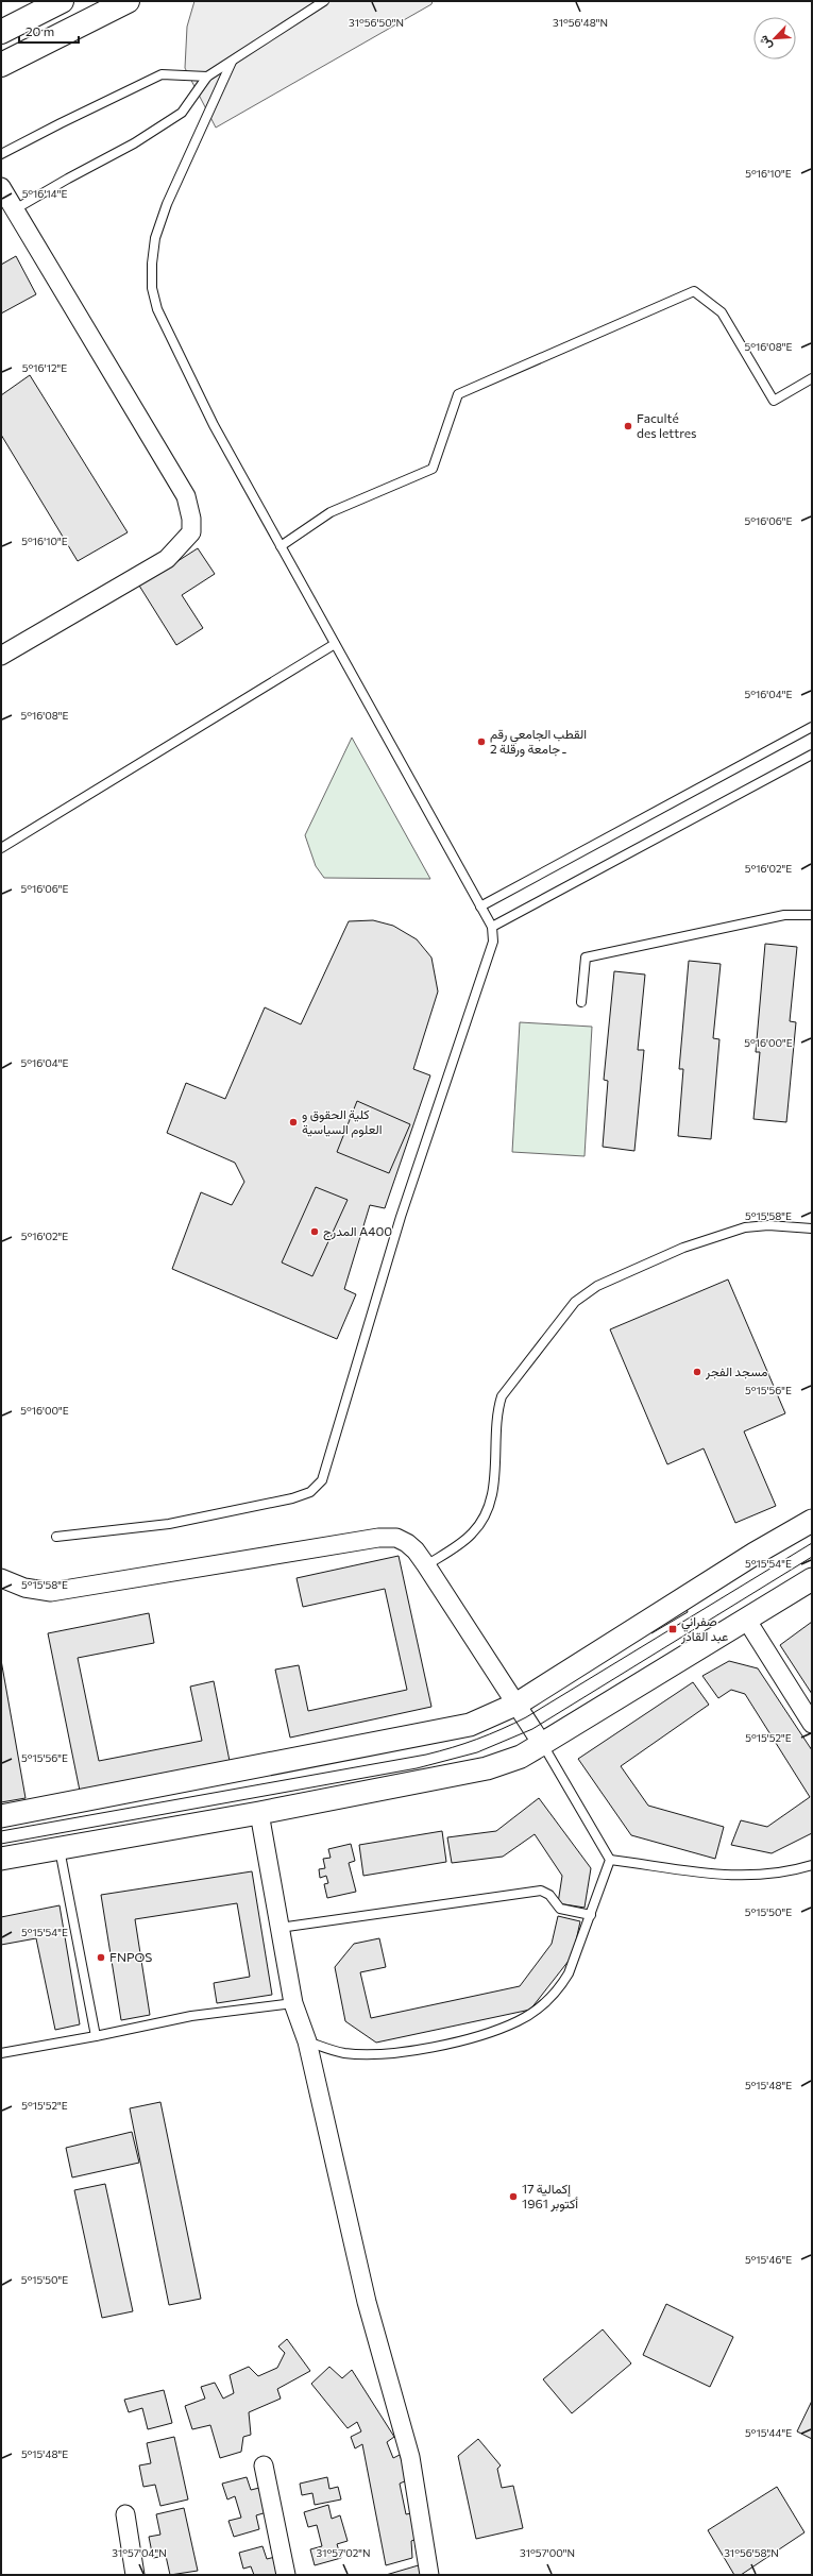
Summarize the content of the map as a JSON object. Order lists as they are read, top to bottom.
{
  "places": {
    "other": [
      "Faculté des lettres",
      "القطب الجامعي رقم 2 ـ جامعة ورقلة",
      "كلية الحقوق و العلوم السياسية",
      "المدرج A400",
      "مسجد الفجر",
      "FNPOS",
      "إكمالية 17 أكتوبر 1961"
    ],
    "transit": ["صفراني عبد القادر"]
  },
  "scale_bar": "20 m",
  "north": "bottom left",
  "coordinates": [
    "31°56'48\"N",
    "31°56'50\"N",
    "5°16'10\"E",
    "5°16'14\"E",
    "5°16'08\"E",
    "5°16'12\"E",
    "5°16'06\"E",
    "5°16'04\"E",
    "5°16'02\"E",
    "5°16'00\"E",
    "5°15'58\"E",
    "5°15'56\"E",
    "5°15'54\"E",
    "5°15'52\"E",
    "5°15'50\"E",
    "5°15'48\"E",
    "5°15'46\"E",
    "5°15'44\"E",
    "31°57'04\"N",
    "31°57'02\"N",
    "31°57'00\"N",
    "31°56'58\"N"
  ]
}
